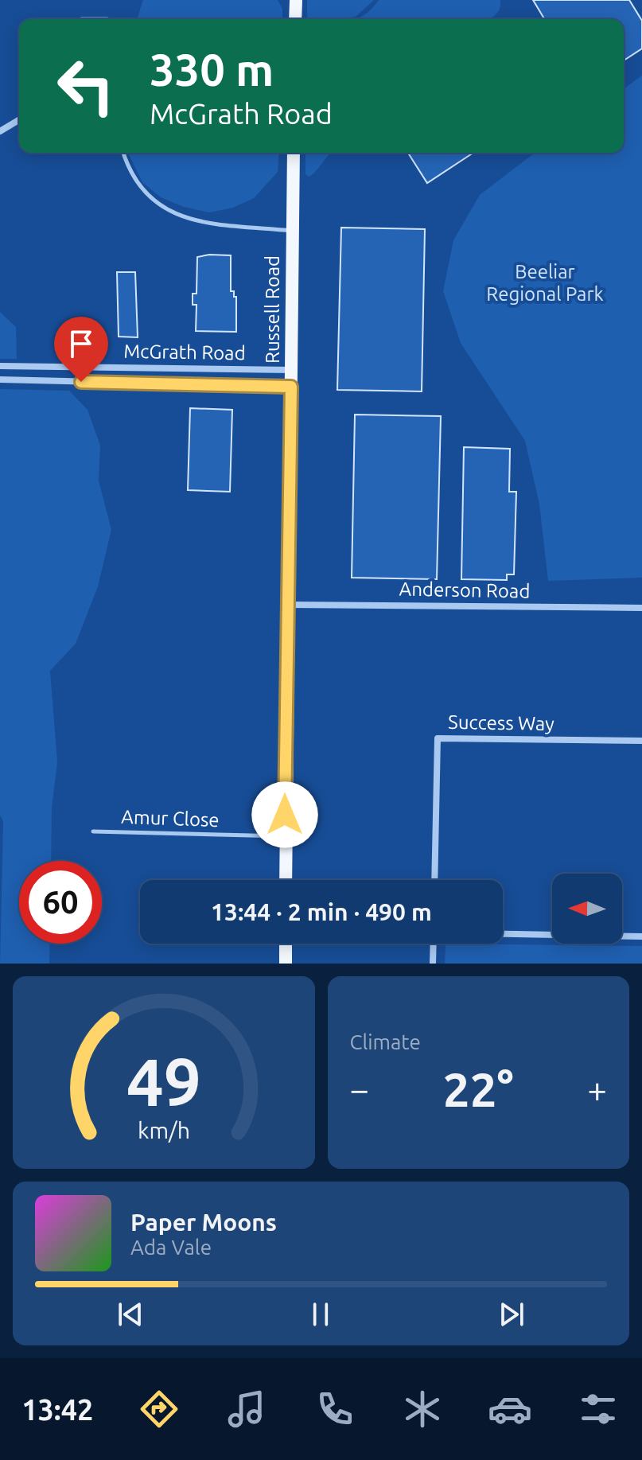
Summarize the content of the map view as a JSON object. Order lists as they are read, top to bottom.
{
  "streets": {
    "main road": ["Russell Road"],
    "street": ["McGrath Road", "Anderson Road", "Success Way"],
    "lane": ["Amur Close"]
  },
  "crossings": [
    ["Russell Road", "McGrath Road"],
    ["Russell Road", "Anderson Road"],
    ["Russell Road", "Amur Close"]
  ],
  "parks": ["Beeliar Regional Park"],
  "north": "left",
  "page": {
    "turn": ["330 m", "McGrath Road"],
    "limit": "60",
    "trip": "13:44 · 2 min · 490 m",
    "tile": "Climate",
    "heat": ["−", "22°", "+"],
    "song": ["Paper Moons", "Ada Vale"],
    "tabs": "13:42",
    "gauge": ["49", "km/h"]
  }
}
